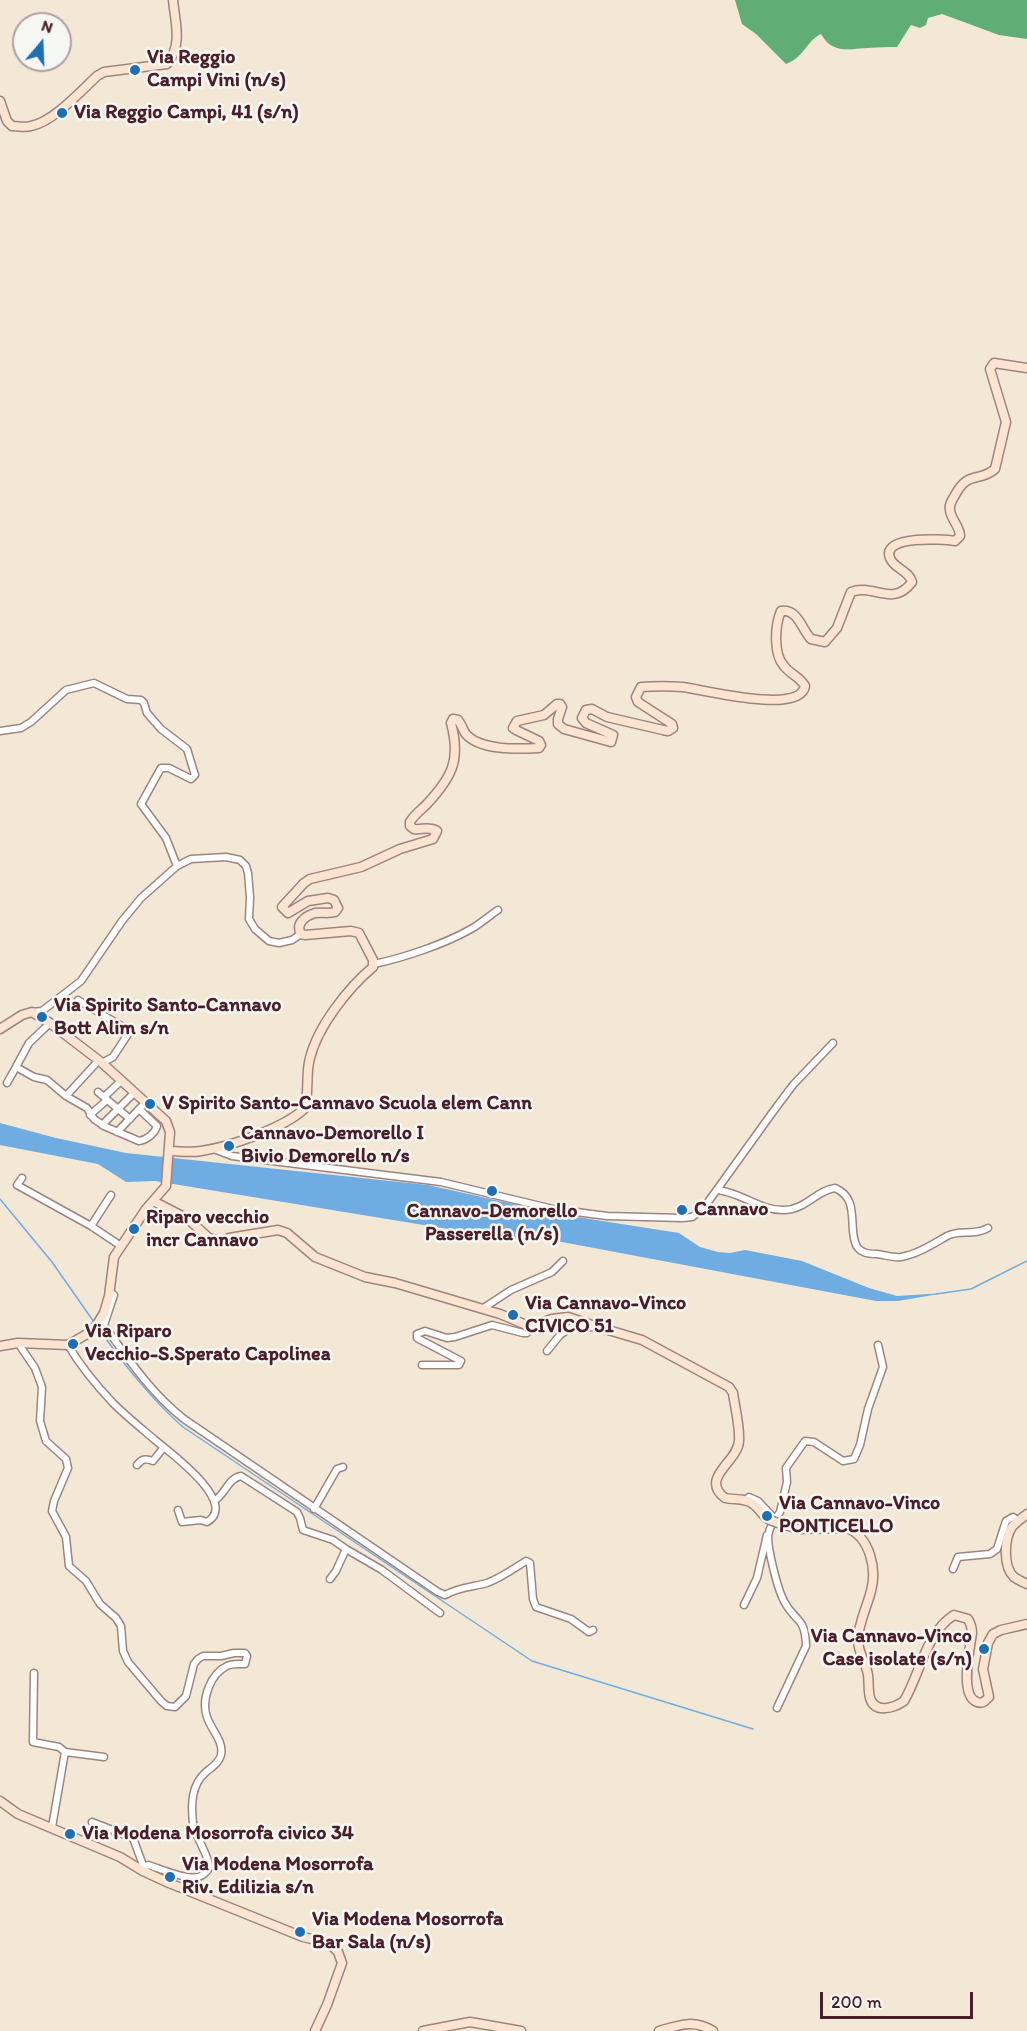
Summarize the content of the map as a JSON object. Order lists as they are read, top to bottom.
{
  "places": [
    "Via Reggio Campi Vini (n/s)",
    "Via Reggio Campi, 41 (s/n)",
    "Via Spirito Santo-Cannavo Bott Alim s/n",
    "V Spirito Santo-Cannavo Scuola elem Cann",
    "Cannavo-Demorello I Bivio Demorello n/s",
    "Cannavo-Demorello Passerella (n/s)",
    "Cannavo",
    "Riparo vecchio incr Cannavo",
    "Via Cannavo-Vinco CIVICO 51",
    "Via Riparo Vecchio-S.Sperato Capolinea",
    "Via Cannavo-Vinco PONTICELLO",
    "Via Cannavo-Vinco Case isolate (s/n)",
    "Via Modena Mosorrofa civico 34",
    "Via Modena Mosorrofa Riv. Edilizia s/n",
    "Via Modena Mosorrofa Bar Sala (n/s)"
  ],
  "scale_bar": "200 m",
  "north": "top"
}
